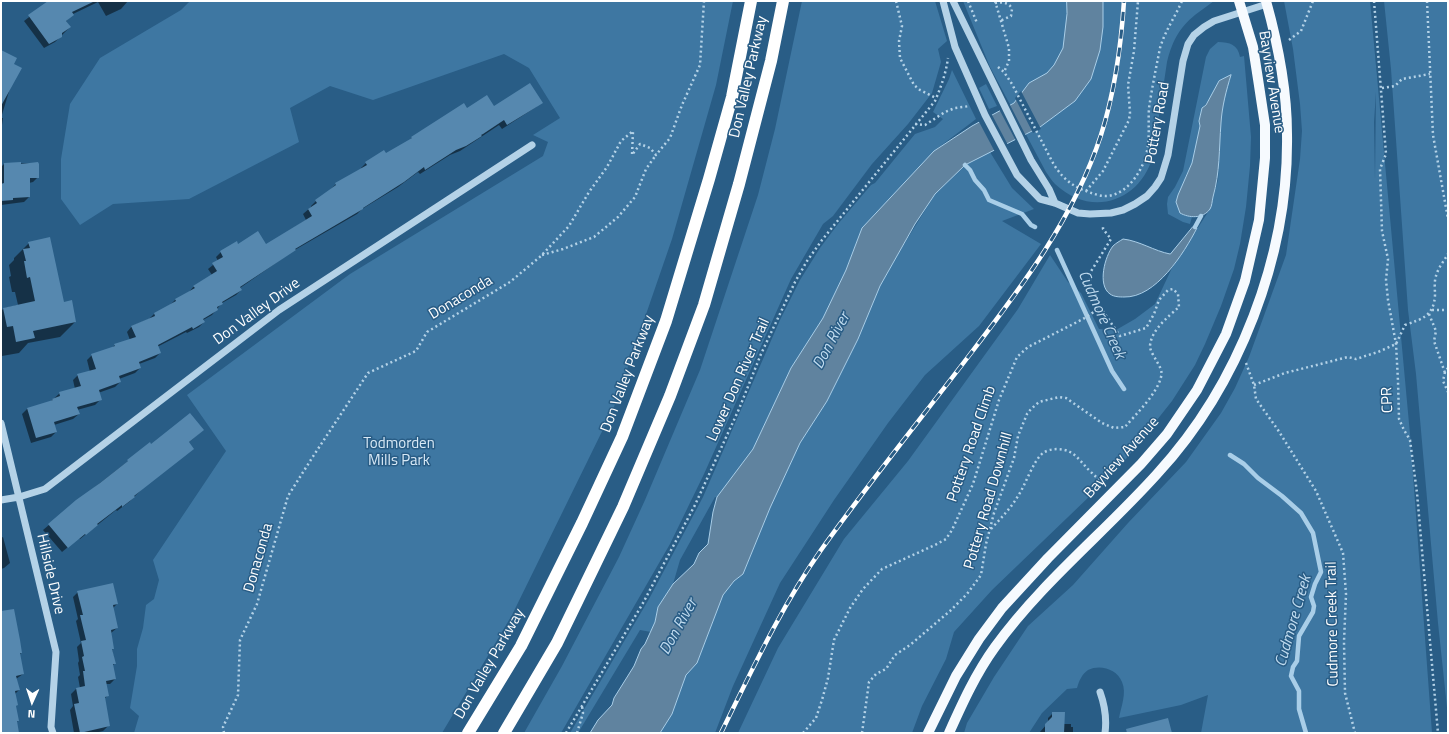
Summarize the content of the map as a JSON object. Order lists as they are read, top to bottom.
{
  "streets": {
    "highway": ["Don Valley Parkway"],
    "main road": ["Bayview Avenue"],
    "street": ["Pottery Road", "Don Valley Drive", "Hillside Drive"],
    "path": [
      "Donaconda",
      "Lower Don River Trail",
      "CPR",
      "Pottery Road Climb",
      "Pottery Road Downhill",
      "Cudmore Creek Trail"
    ]
  },
  "crossings": [
    ["Bayview Avenue", "Pottery Road"],
    ["Bayview Avenue", "Cudmore Creek Trail"],
    ["Don Valley Drive", "Hillside Drive"],
    ["Pottery Road Climb", "Pottery Road Downhill"]
  ],
  "water": ["Cudmore Creek", "Don River"],
  "parks": ["Todmorden Mills Park"],
  "north": "bottom"
}
